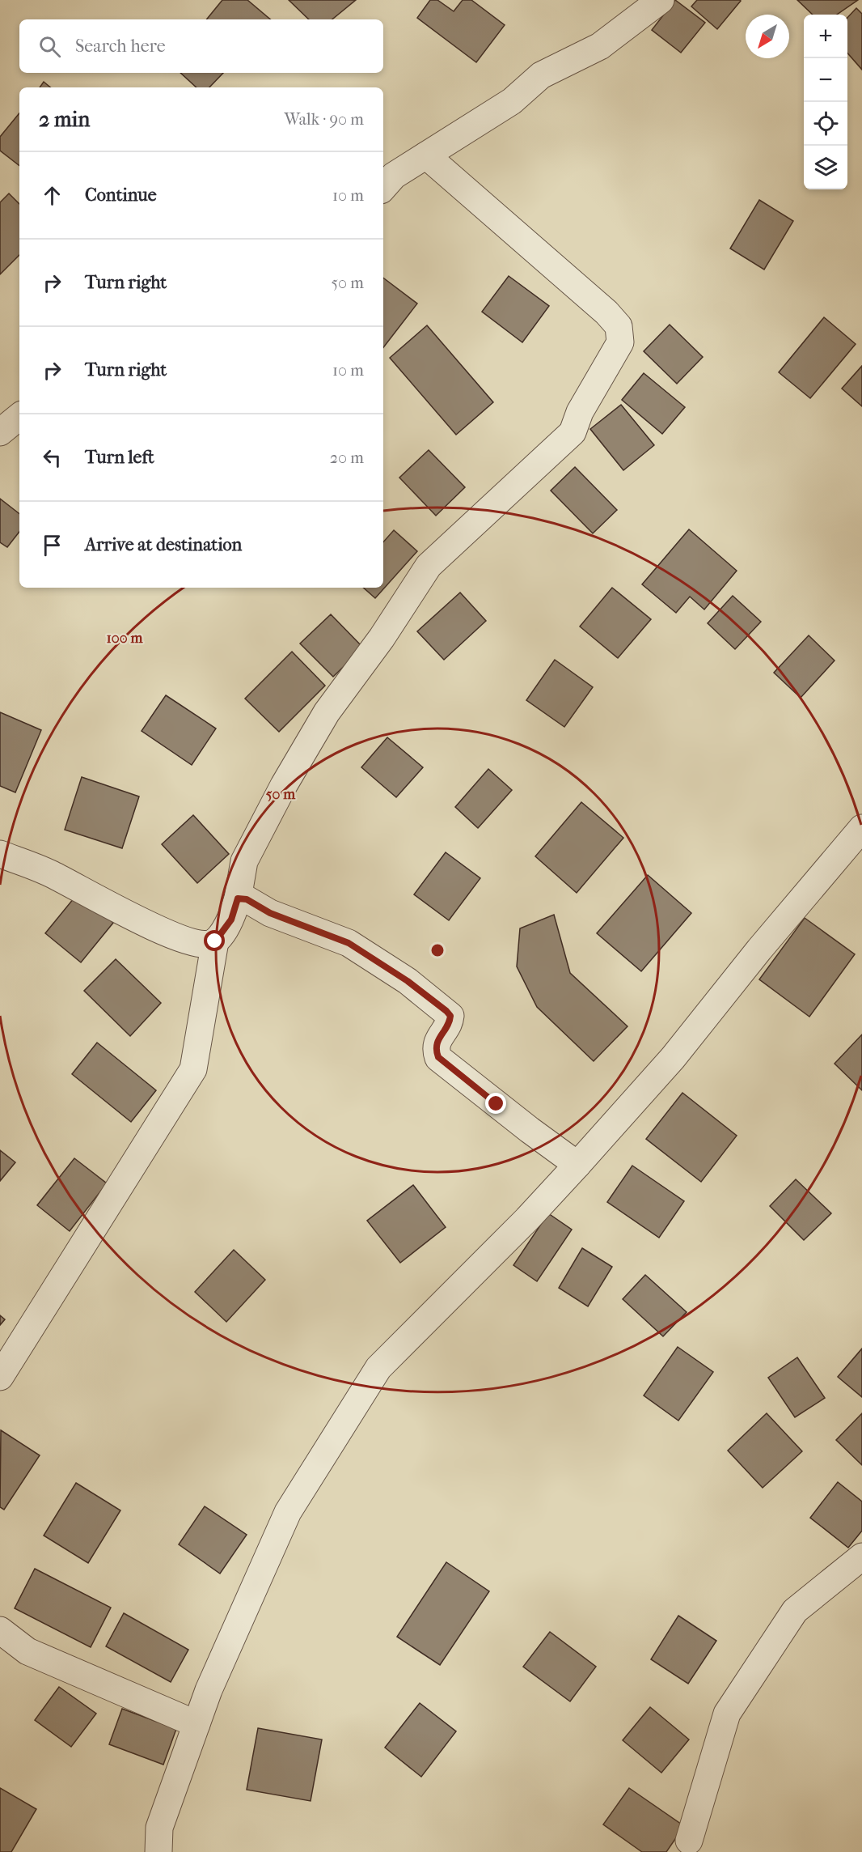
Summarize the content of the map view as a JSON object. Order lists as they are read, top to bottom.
{
  "north": "bottom left",
  "page": {
    "map_buttons": ["+", "−"],
    "search": "Search here",
    "heading": ["2 min", "Walk · 90 m"],
    "list": [
      ["Continue", "10 m"],
      ["Turn right", "50 m"],
      ["Turn right", "10 m"],
      ["Turn left", "20 m"],
      "Arrive at destination"
    ]
  },
  "rings": ["100 m", "50 m"]
}
